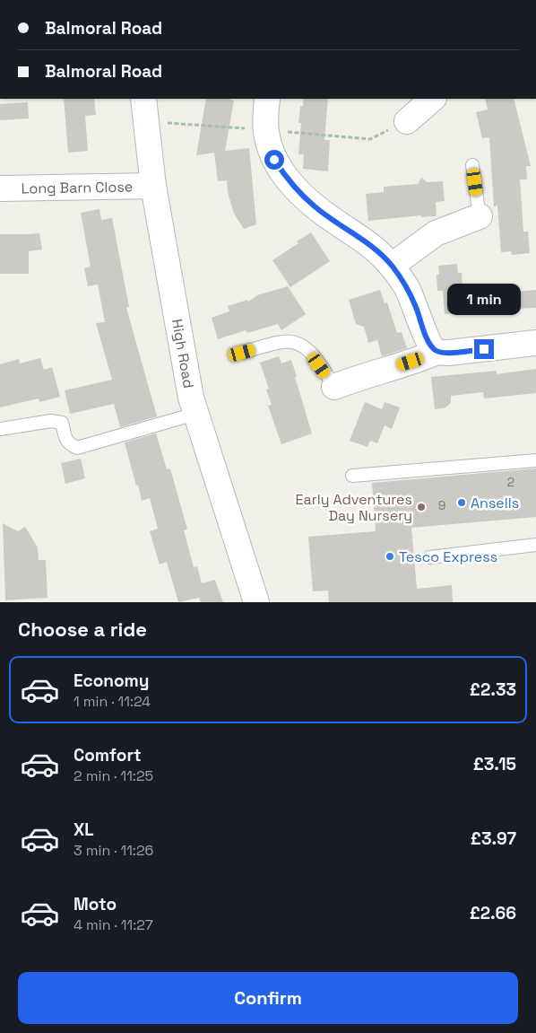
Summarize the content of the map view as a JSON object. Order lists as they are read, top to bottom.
{
  "streets": {
    "street": ["Long Barn Close", "High Road"]
  },
  "crossings": [
    ["Long Barn Close", "High Road"]
  ],
  "places": ["Ansells", "Early Adventures Day Nursery", "Tesco Express"],
  "house_numbers": ["2", "9"],
  "page": {
    "banner": ["Balmoral Road", "Balmoral Road"],
    "bubble": "1 min",
    "heading": "Choose a ride",
    "list": [
      {
        "name": "Economy",
        "note": "1 min · 11:24",
        "value": "£2.33"
      },
      {
        "name": "Comfort",
        "note": "2 min · 11:25",
        "value": "£3.15"
      },
      {
        "name": "XL",
        "note": "3 min · 11:26",
        "value": "£3.97"
      },
      {
        "name": "Moto",
        "note": "4 min · 11:27",
        "value": "£2.66"
      }
    ],
    "buttons": "Confirm"
  }
}
